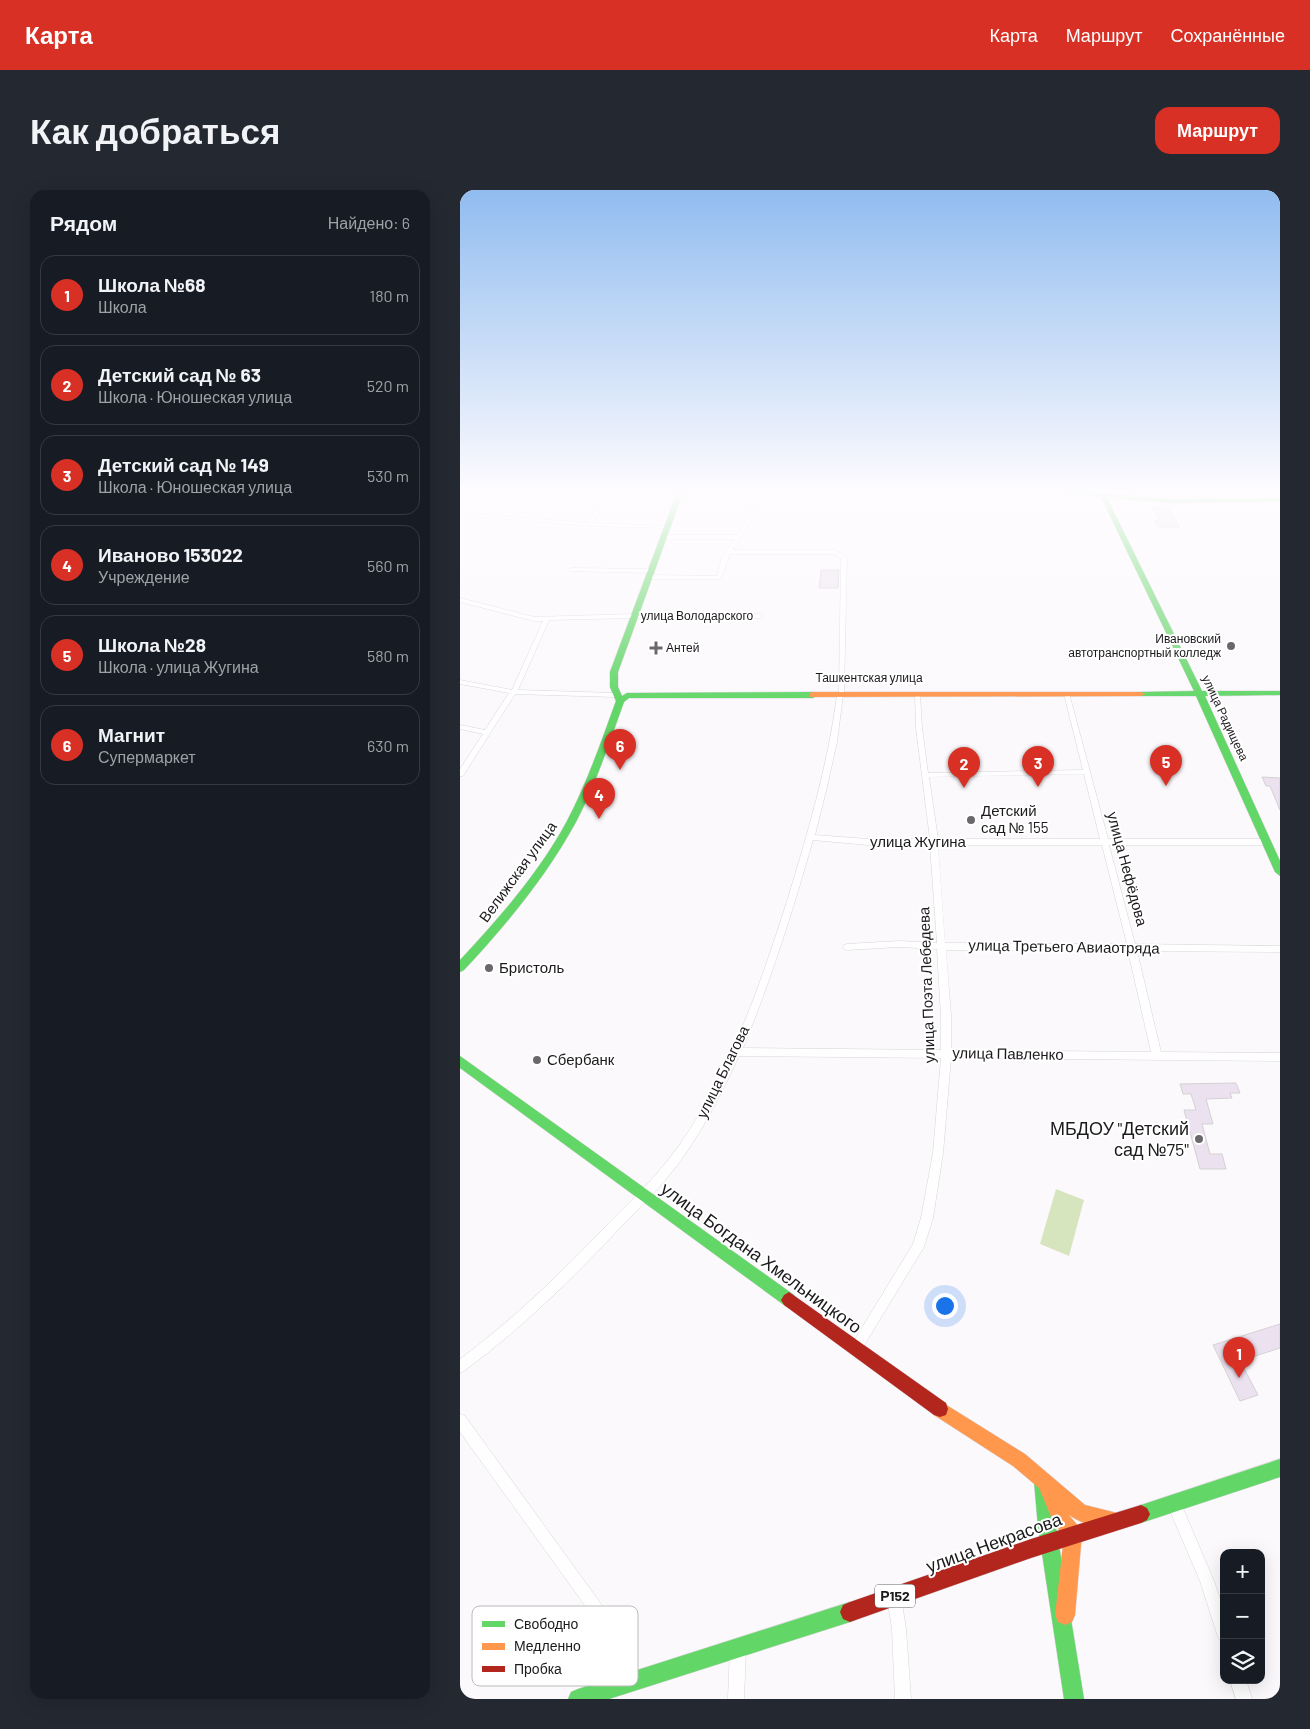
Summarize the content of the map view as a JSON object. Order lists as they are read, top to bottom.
{
  "streets": {
    "main road": [
      "Ташкентская улица",
      "улица Радищева",
      "Велижская улица",
      "улица Богдана Хмельницкого",
      "улица Некрасова",
      "Р152"
    ],
    "street": [
      "улица Володарского",
      "улица Жугина",
      "улица Нефёдова",
      "улица Третьего Авиаотряда",
      "улица Поэта Лебедева",
      "улица Павленко",
      "улица Благова"
    ]
  },
  "crossings": [
    ["улица Володарского", "Велижская улица"],
    ["Ташкентская улица", "улица Радищева"],
    ["Ташкентская улица", "улица Нефёдова"],
    ["Ташкентская улица", "Велижская улица"],
    ["Ташкентская улица", "улица Поэта Лебедева"],
    ["Ташкентская улица", "улица Благова"],
    ["улица Радищева", "улица Жугина"],
    ["улица Жугина", "улица Нефёдова"],
    ["улица Жугина", "улица Поэта Лебедева"],
    ["улица Жугина", "улица Благова"],
    ["улица Нефёдова", "улица Третьего Авиаотряда"],
    ["улица Нефёдова", "улица Павленко"],
    ["улица Третьего Авиаотряда", "улица Поэта Лебедева"],
    ["улица Поэта Лебедева", "улица Павленко"],
    ["улица Поэта Лебедева", "улица Богдана Хмельницкого"],
    ["улица Павленко", "улица Благова"],
    ["улица Благова", "улица Богдана Хмельницкого"],
    ["улица Богдана Хмельницкого", "улица Некрасова"]
  ],
  "places": {
    "other": [
      "Ивановский автотранспортный колледж",
      "Детский сад № 155",
      "Бристоль",
      "Сбербанк",
      "МБДОУ \"Детский сад №75\""
    ],
    "health": ["Антей"]
  },
  "legend": ["Свободно", "Медленно", "Пробка"],
  "page": {
    "header": "Карта",
    "nav": ["Карта", "Маршрут", "Сохранённые"],
    "buttons": "Маршрут",
    "title": "Как добраться",
    "heading": ["Рядом", "Найдено: 6"],
    "list": [
      {
        "mark": "1",
        "name": "Школа №68",
        "note": "Школа",
        "value": "180 m"
      },
      {
        "mark": "2",
        "name": "Детский сад № 63",
        "note": "Школа · Юношеская улица",
        "value": "520 m"
      },
      {
        "mark": "3",
        "name": "Детский сад № 149",
        "note": "Школа · Юношеская улица",
        "value": "530 m"
      },
      {
        "mark": "4",
        "name": "Иваново 153022",
        "note": "Учреждение",
        "value": "560 m"
      },
      {
        "mark": "5",
        "name": "Школа №28",
        "note": "Школа · улица Жугина",
        "value": "580 m"
      },
      {
        "mark": "6",
        "name": "Магнит",
        "note": "Супермаркет",
        "value": "630 m"
      }
    ],
    "pins": [
      "6",
      "5",
      "3",
      "2",
      "4",
      "1"
    ],
    "map_buttons": ["+", "−"]
  }
}
